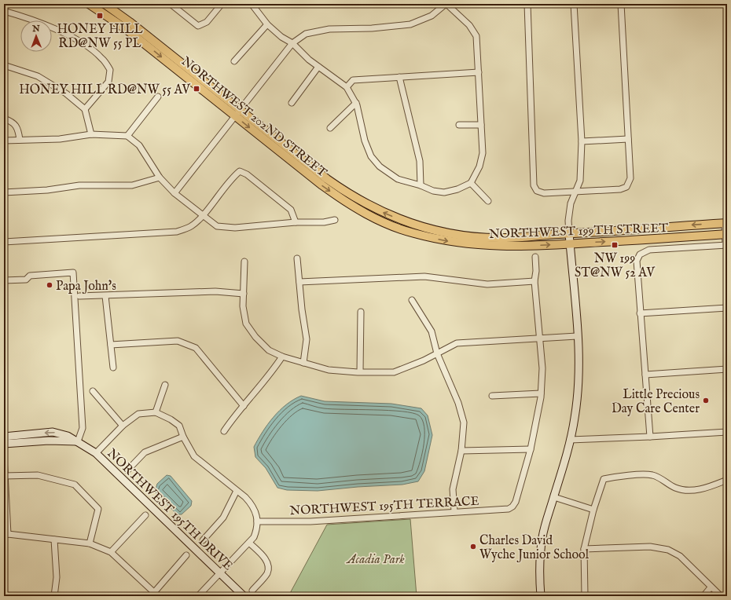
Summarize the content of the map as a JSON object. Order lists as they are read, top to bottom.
{
  "streets": {
    "main road": ["NORTHWEST 202ND STREET", "NORTHWEST 199TH STREET"],
    "street": ["NORTHWEST 195TH TERRACE", "NORTHWEST 195TH DRIVE"]
  },
  "crossings": [
    ["NORTHWEST 202ND STREET", "NORTHWEST 199TH STREET"]
  ],
  "parks": ["Acadia Park"],
  "places": {
    "transit": ["HONEY HILL RD@NW 55 PL", "HONEY HILL RD@NW 55 AV", "NW 199 ST@NW 52 AV"],
    "other": ["Papa John's", "Little Precious Day Care Center", "Charles David Wyche Junior School"]
  },
  "north": "top"
}
